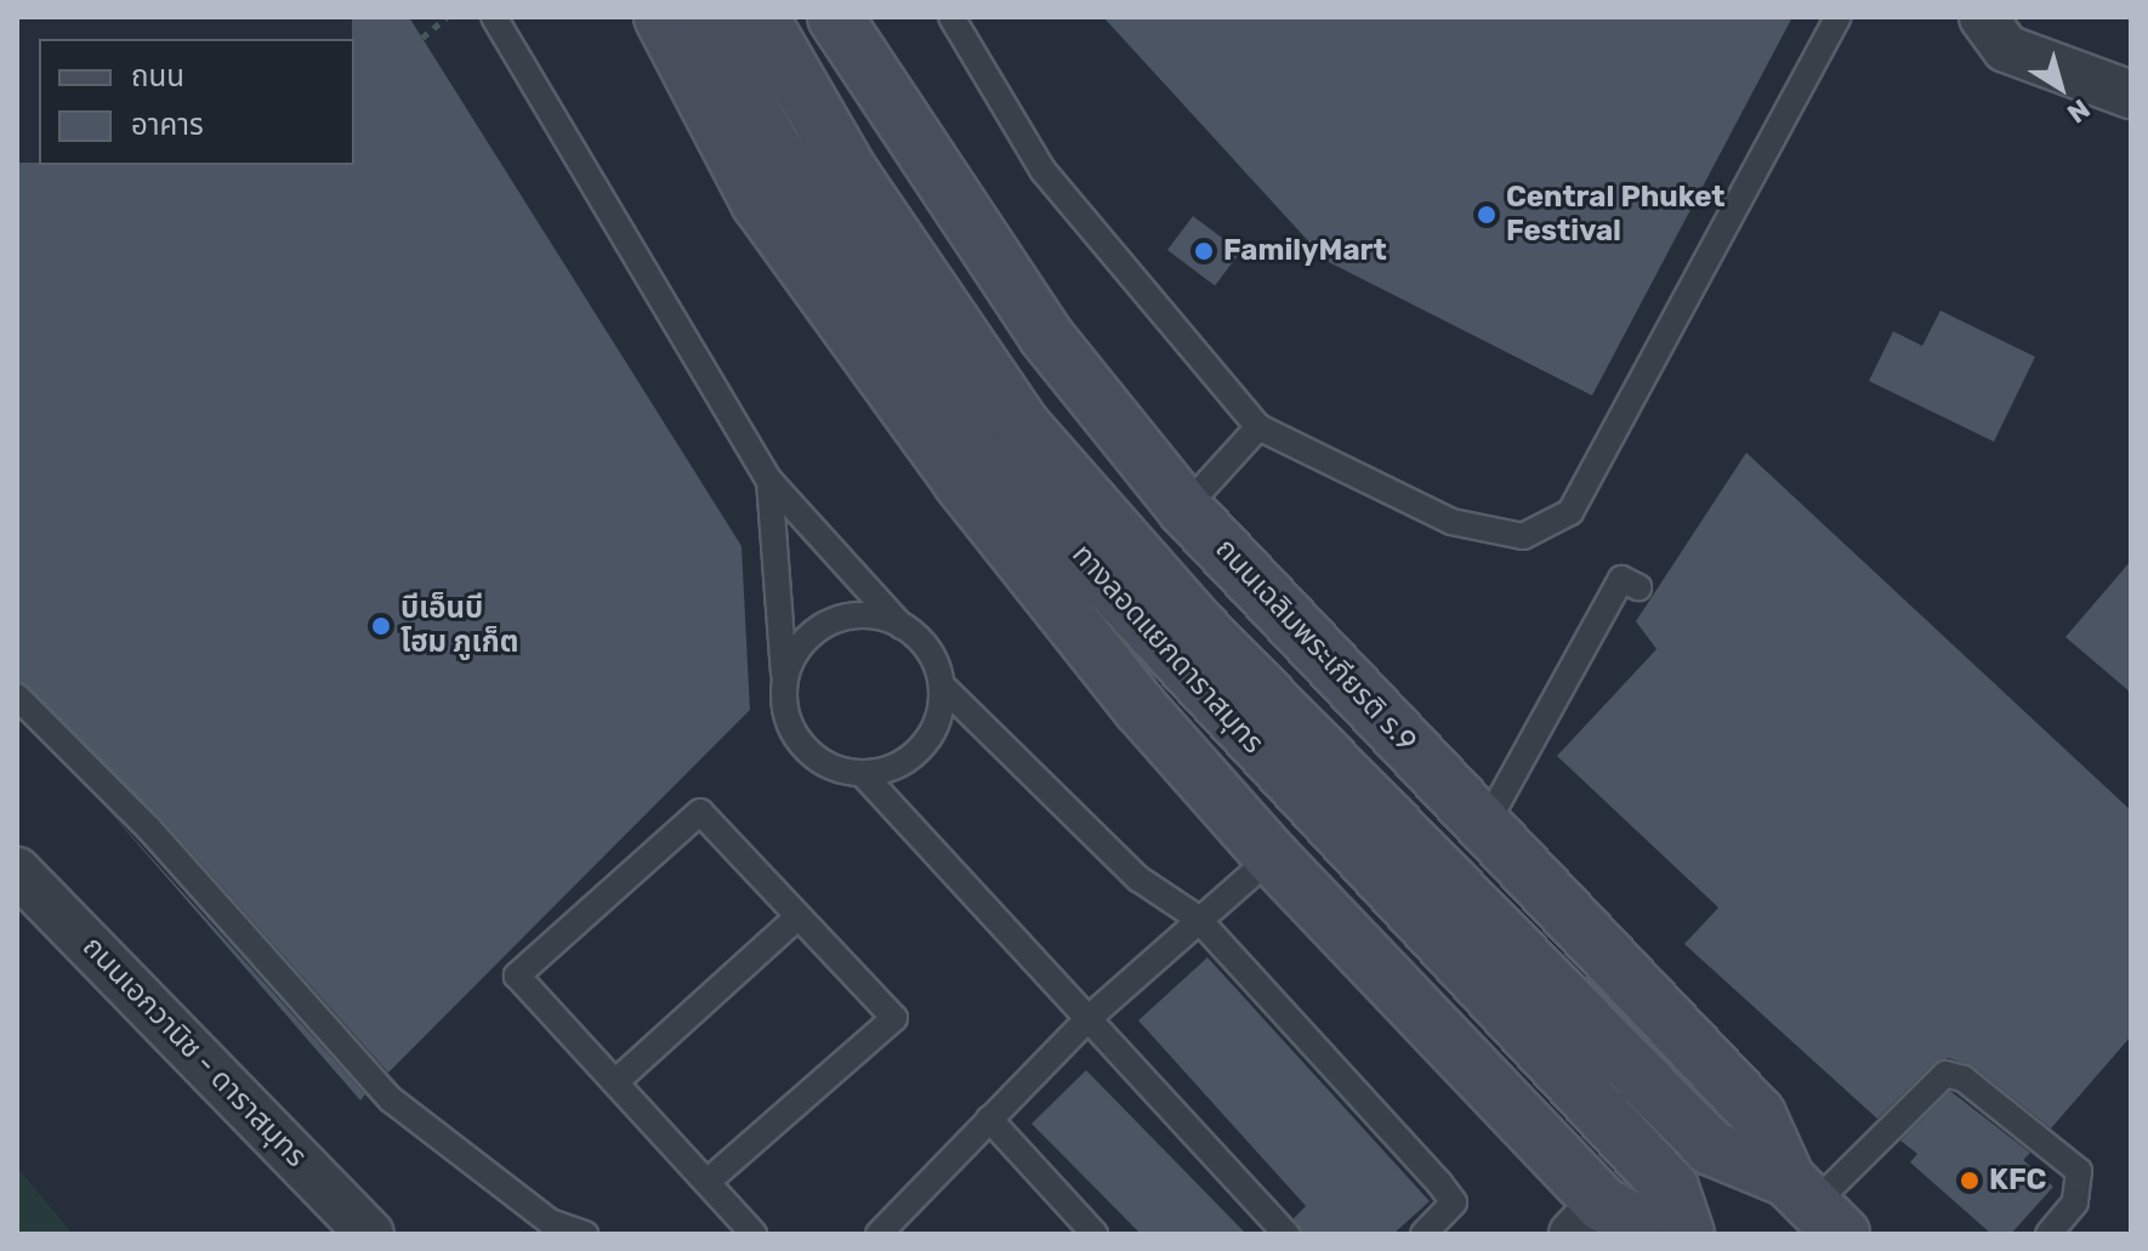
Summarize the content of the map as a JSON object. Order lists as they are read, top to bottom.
{
  "streets": {
    "main road": ["ถนนเฉลิมพระเกียรติ ร.9", "ทางลอดแยกดาราสมุทร"],
    "street": ["ถนนเอกวานิช - ดาราสมุทร"]
  },
  "crossings": [
    ["ถนนเฉลิมพระเกียรติ ร.9", "ทางลอดแยกดาราสมุทร"]
  ],
  "places": [
    "Central Phuket Festival",
    "FamilyMart",
    "บีเอ็นบี โฮม ภูเก็ต",
    "KFC"
  ],
  "legend": ["ถนน", "อาคาร"],
  "north": "bottom right"
}
